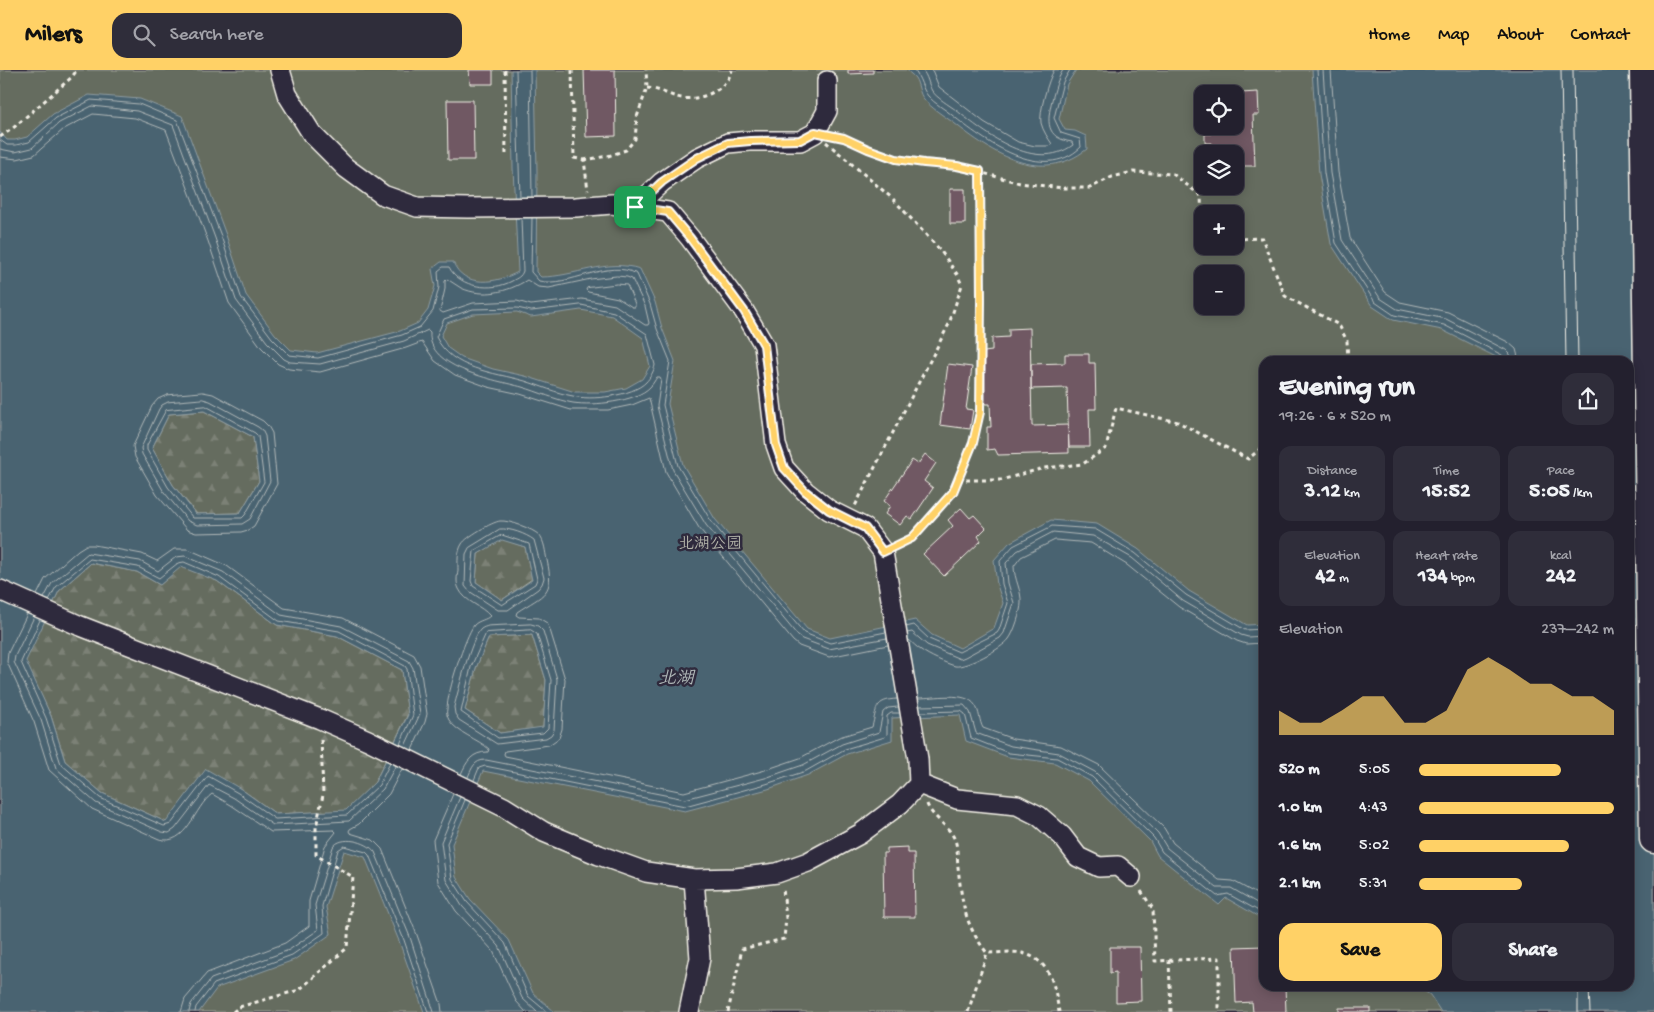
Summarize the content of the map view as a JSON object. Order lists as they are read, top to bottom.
{
  "water": ["北湖"],
  "parks": ["北湖公园"],
  "page": {
    "header": "Milers",
    "search": "Search here",
    "nav": [
      "Home",
      "Map",
      "About",
      "Contact"
    ],
    "map_buttons": ["+", "−"],
    "heading": ["Evening run", "19:26 · 6 × 520 m"],
    "stats": [
      ["Distance", "3.12 km"],
      ["Time", "15:52"],
      ["Pace", "5:05 /km"],
      ["Elevation", "42 m"],
      ["Heart rate", "134 bpm"],
      ["kcal", "242"]
    ],
    "chart": ["Elevation", "237–242 m"],
    "list": [
      {
        "name": "520 m",
        "note": "5:05"
      },
      {
        "name": "1.0 km",
        "note": "4:43"
      },
      {
        "name": "1.6 km",
        "note": "5:02"
      },
      {
        "name": "2.1 km",
        "note": "5:31"
      }
    ],
    "buttons": ["Save", "Share"]
  }
}
